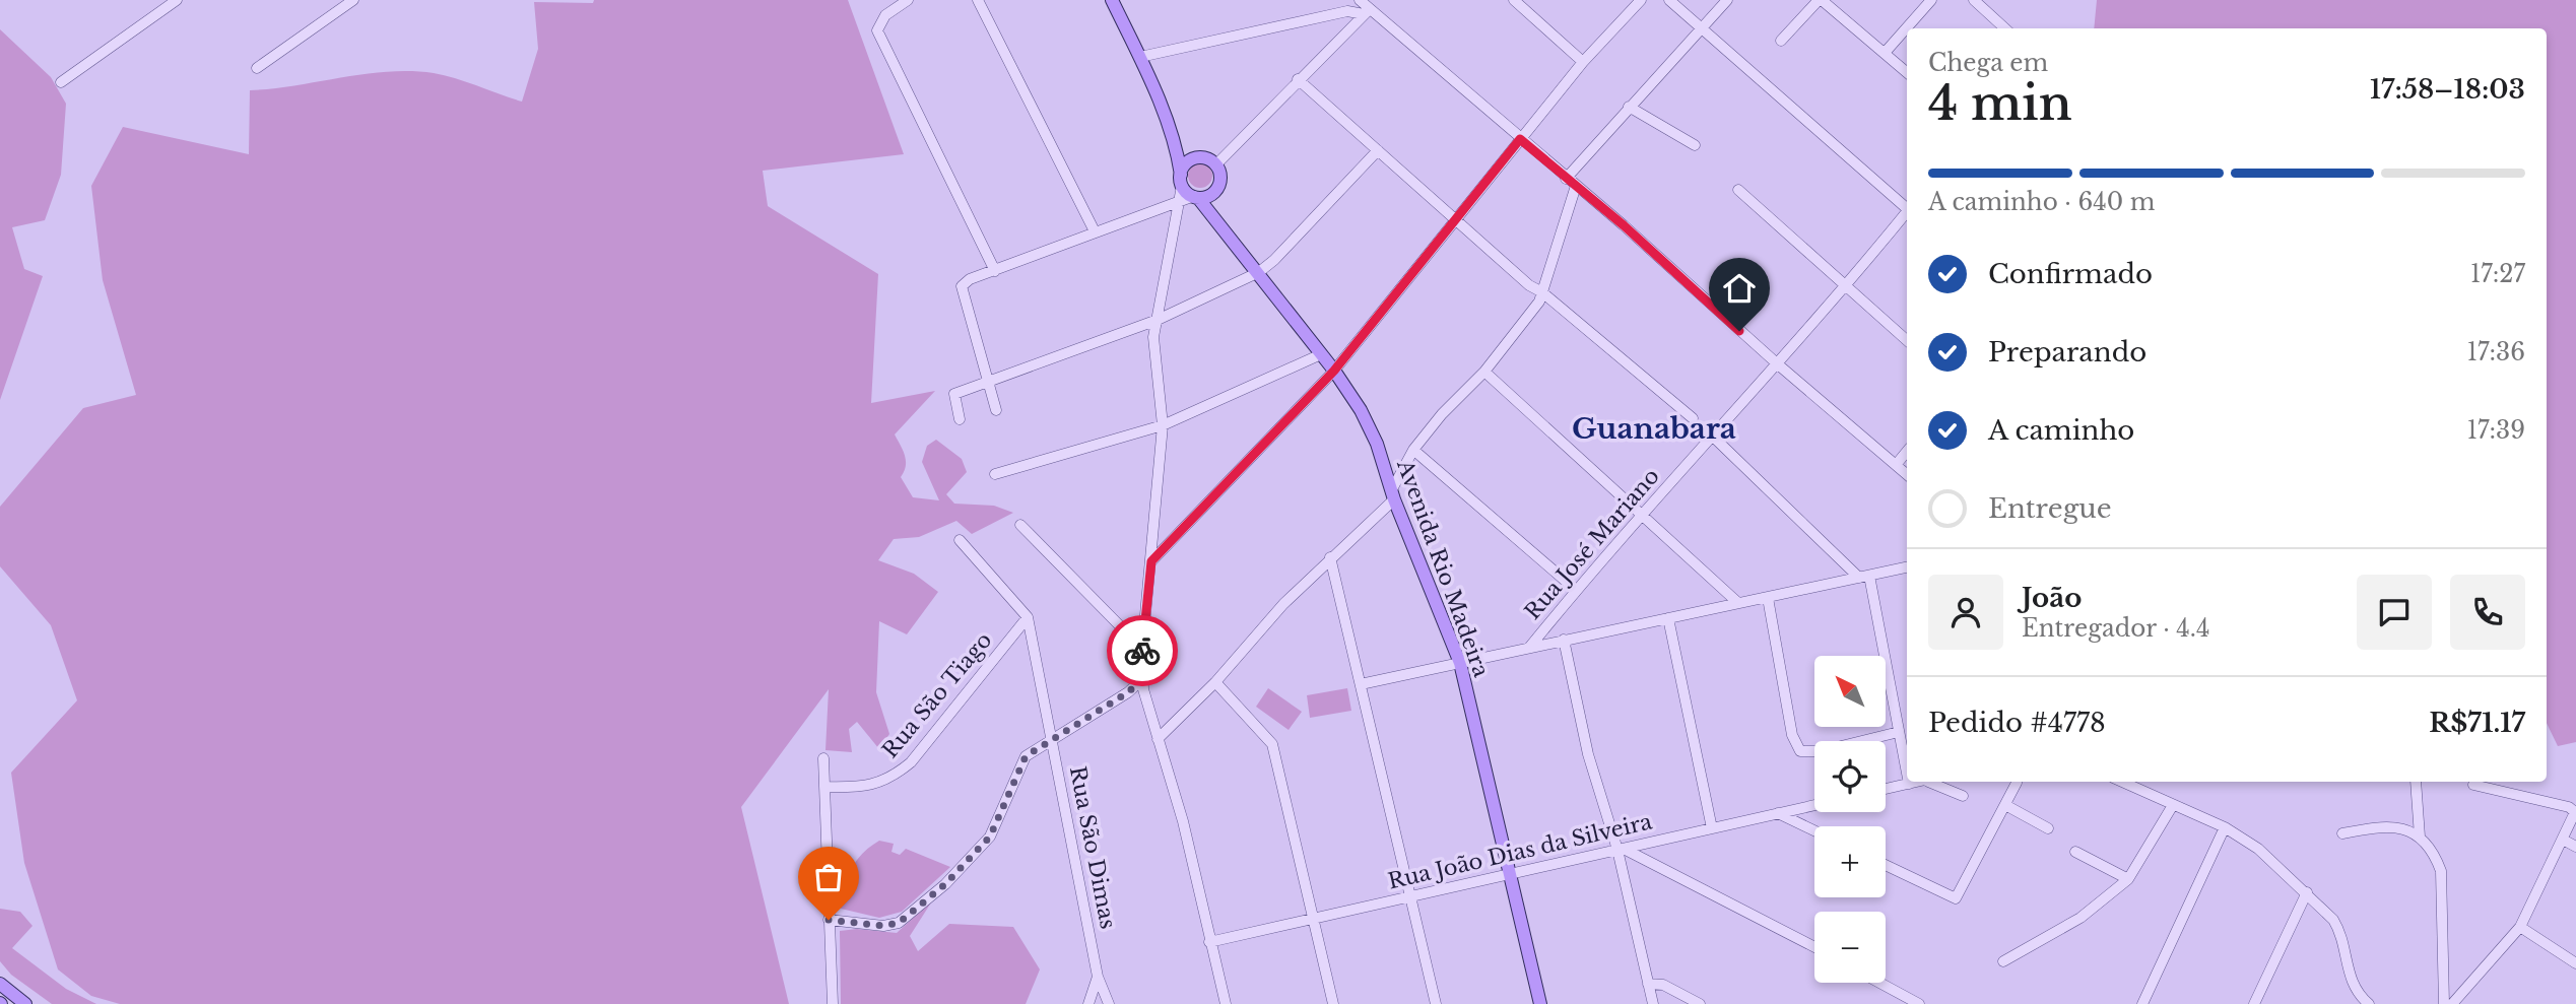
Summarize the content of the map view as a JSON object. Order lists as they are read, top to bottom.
{
  "streets": {
    "main road": ["Avenida Rio Madeira"],
    "street": [
      "Rua José Mariano",
      "Rua São Tiago",
      "Rua São Dimas",
      "Rua João Dias da Silveira"
    ]
  },
  "crossings": [
    ["Avenida Rio Madeira", "Rua João Dias da Silveira"],
    ["Rua São Tiago", "Rua São Dimas"]
  ],
  "districts": ["Guanabara"],
  "north": "top left",
  "page": {
    "heading": ["4 min", "Chega em", "17:58–18:03"],
    "panel": [
      "João",
      "Entregador · 4.4",
      "Pedido #4778",
      "R$71.17"
    ],
    "bar": "A caminho · 640 m",
    "list": [
      ["Confirmado", "17:27"],
      ["Preparando", "17:36"],
      ["A caminho", "17:39"],
      "Entregue"
    ],
    "map_buttons": ["+", "−"]
  }
}
